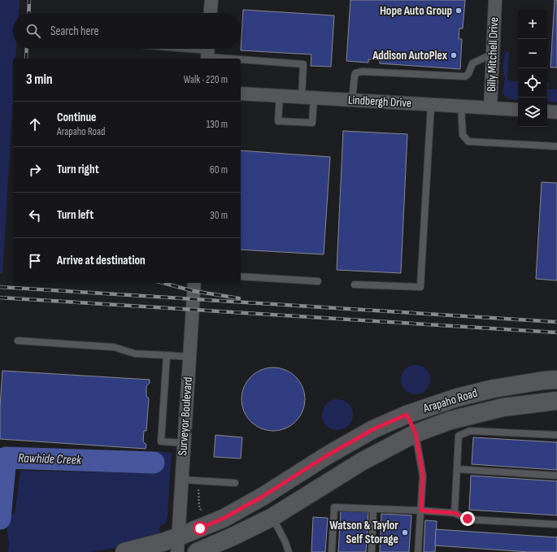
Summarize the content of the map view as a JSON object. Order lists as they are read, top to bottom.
{
  "streets": {
    "main road": ["Arapaho Road"],
    "street": ["Billy Mitchell Drive", "Lindbergh Drive", "Surveyor Boulevard"]
  },
  "crossings": [
    ["Billy Mitchell Drive", "Lindbergh Drive"],
    ["Arapaho Road", "Surveyor Boulevard"]
  ],
  "water": ["Rawhide Creek"],
  "places": ["Hope Auto Group", "Addison AutoPlex", "Watson & Taylor Self Storage"],
  "page": {
    "map_buttons": ["+", "−"],
    "search": "Search here",
    "heading": ["3 min", "Walk · 220 m"],
    "list": [
      ["Continue", "Arapaho Road", "130 m"],
      ["Turn right", "60 m"],
      ["Turn left", "30 m"],
      "Arrive at destination"
    ]
  }
}
